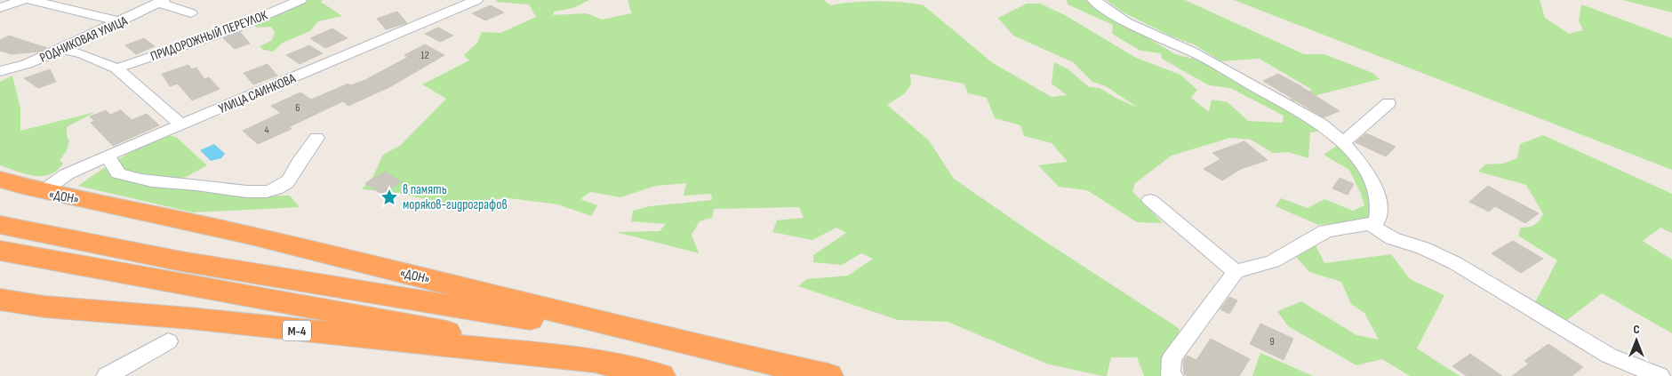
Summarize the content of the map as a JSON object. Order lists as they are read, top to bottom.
{
  "streets": {
    "highway": ["«ДОН»", "М-4"],
    "street": ["ПРИДОРОЖНЫЙ ПЕРЕУЛОК", "РОДНИКОВАЯ УЛИЦА", "УЛИЦА САИНКОВА"]
  },
  "crossings": [
    ["УЛИЦА САИНКОВА", "«ДОН»"]
  ],
  "places": {
    "place": ["в память моряков-гидрографов"]
  },
  "house_numbers": [
    "12",
    "6",
    "4",
    "9"
  ],
  "north": "top"
}
